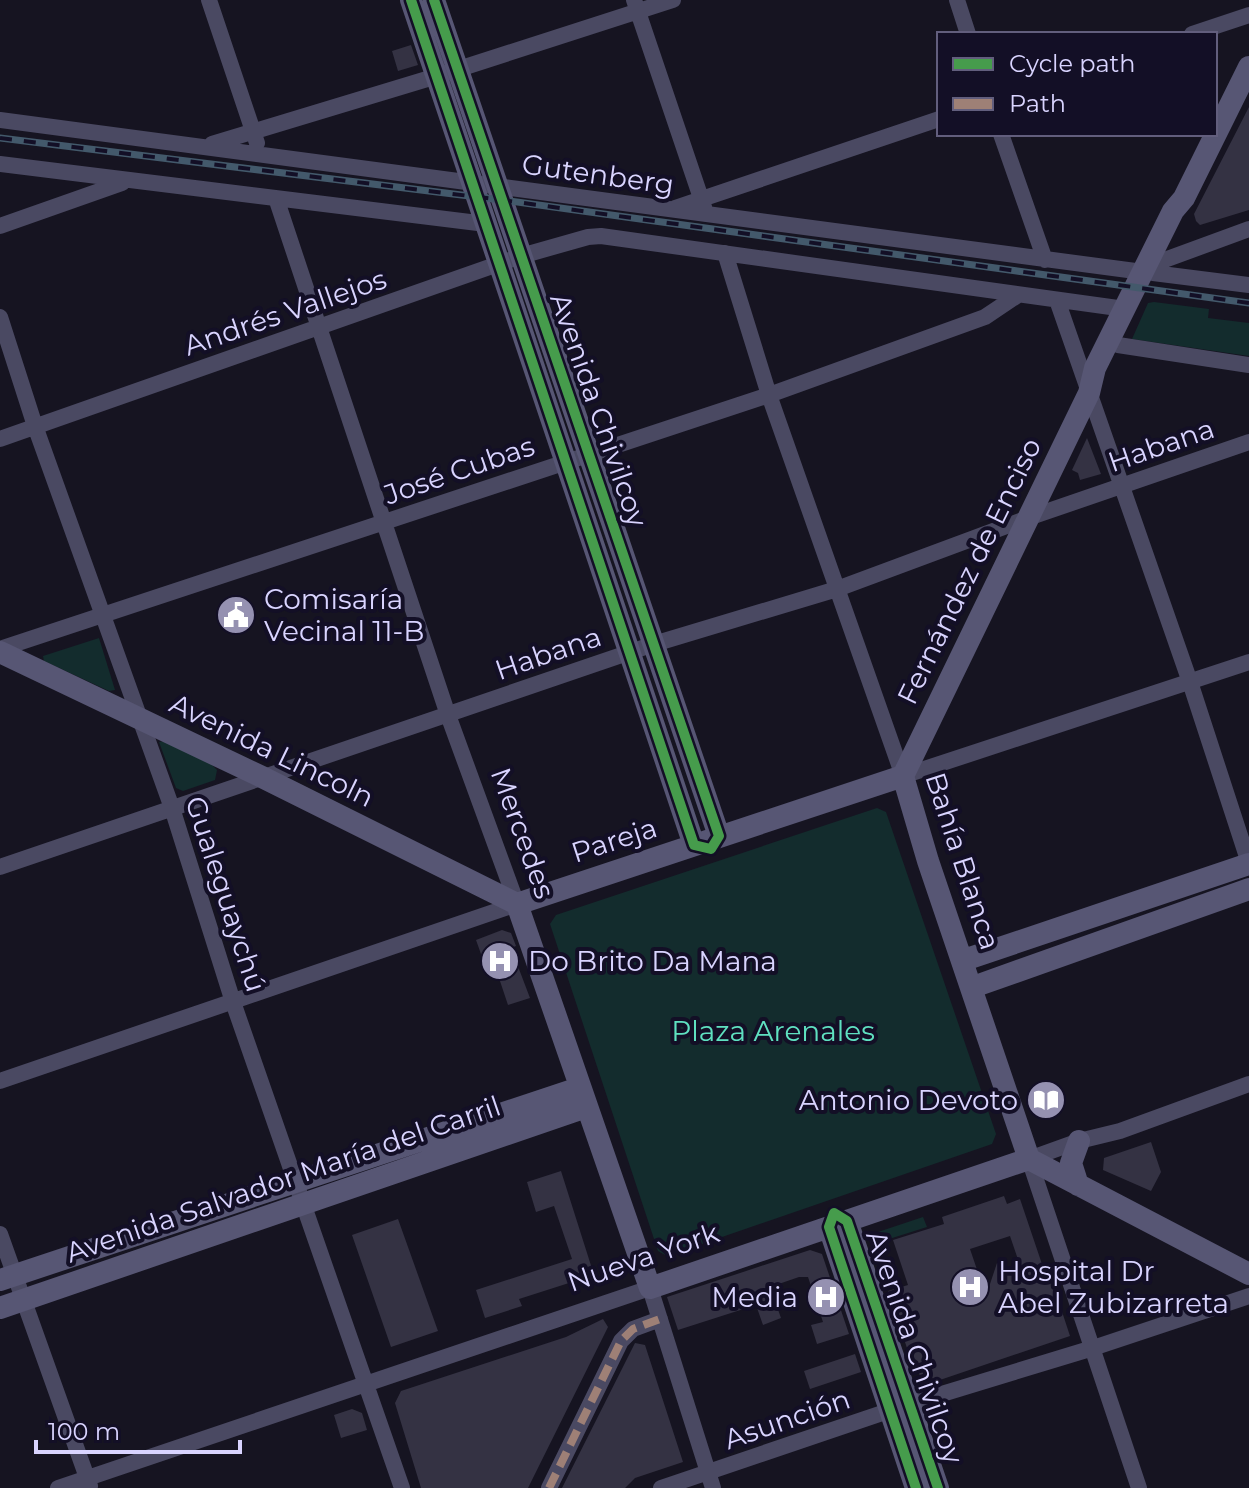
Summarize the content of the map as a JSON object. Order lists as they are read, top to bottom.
{
  "streets": {
    "street": [
      "Gutenberg",
      "Andrés Vallejos",
      "Avenida Chivilcoy",
      "Habana",
      "José Cubas",
      "Fernández de Enciso",
      "Avenida Lincoln",
      "Mercedes",
      "Pareja",
      "Bahía Blanca",
      "Gualeguaychú",
      "Avenida Salvador María del Carril",
      "Nueva York",
      "Asunción"
    ]
  },
  "crossings": [
    ["Gutenberg", "Avenida Chivilcoy"],
    ["Gutenberg", "Fernández de Enciso"],
    ["Andrés Vallejos", "Avenida Chivilcoy"],
    ["Andrés Vallejos", "Mercedes"],
    ["Andrés Vallejos", "Bahía Blanca"],
    ["Andrés Vallejos", "Gualeguaychú"],
    ["Avenida Chivilcoy", "Habana"],
    ["Avenida Chivilcoy", "José Cubas"],
    ["Avenida Chivilcoy", "Pareja"],
    ["Avenida Chivilcoy", "Nueva York"],
    ["Avenida Chivilcoy", "Asunción"],
    ["Habana", "Fernández de Enciso"],
    ["Habana", "Avenida Lincoln"],
    ["Habana", "Mercedes"],
    ["Habana", "Bahía Blanca"],
    ["Habana", "Gualeguaychú"],
    ["José Cubas", "Avenida Lincoln"],
    ["José Cubas", "Mercedes"],
    ["José Cubas", "Bahía Blanca"],
    ["José Cubas", "Gualeguaychú"],
    ["Fernández de Enciso", "Pareja"],
    ["Fernández de Enciso", "Bahía Blanca"],
    ["Avenida Lincoln", "Mercedes"],
    ["Avenida Lincoln", "Pareja"],
    ["Avenida Lincoln", "Gualeguaychú"],
    ["Mercedes", "Pareja"],
    ["Mercedes", "Avenida Salvador María del Carril"],
    ["Mercedes", "Nueva York"],
    ["Mercedes", "Asunción"],
    ["Pareja", "Bahía Blanca"],
    ["Pareja", "Gualeguaychú"],
    ["Bahía Blanca", "Nueva York"],
    ["Bahía Blanca", "Asunción"],
    ["Gualeguaychú", "Avenida Salvador María del Carril"],
    ["Gualeguaychú", "Nueva York"]
  ],
  "parks": ["Plaza Arenales"],
  "places": {
    "public building": ["Comisaría Vecinal 11-B"],
    "hospital": ["Do Brito Da Mana", "Hospital Dr Abel Zubizarreta", "Media"],
    "library": ["Antonio Devoto"]
  },
  "legend": ["Cycle path", "Path"],
  "scale_bar": "100 m"
}
